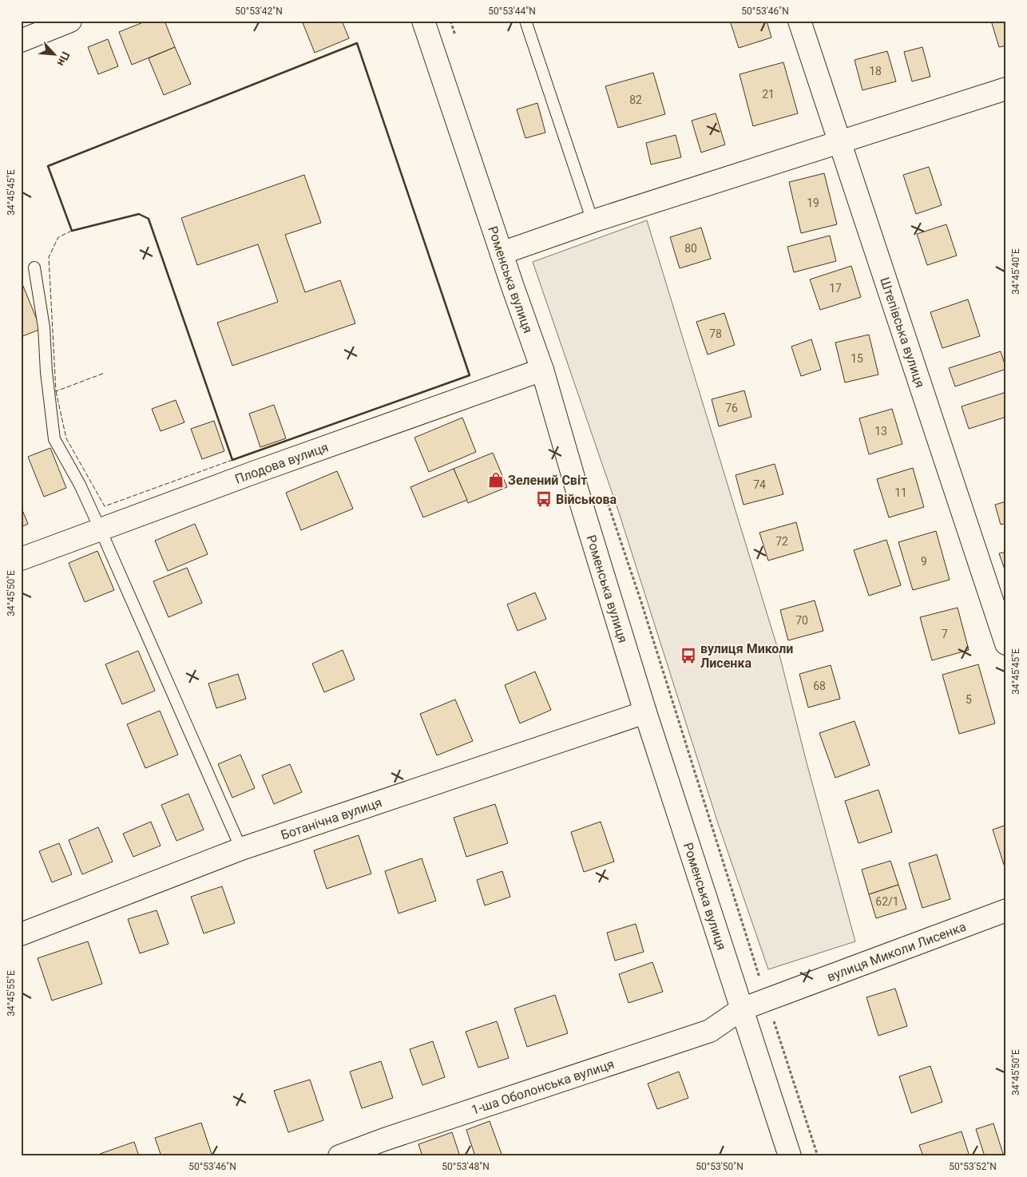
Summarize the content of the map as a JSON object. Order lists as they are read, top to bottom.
{
  "streets": {
    "street": [
      "Роменська вулиця",
      "Штепівська вулиця",
      "Плодова вулиця",
      "Ботанічна вулиця",
      "вулиця Миколи Лисенка",
      "1-ша Оболонська вулиця"
    ]
  },
  "crossings": [
    ["Роменська вулиця", "Плодова вулиця"],
    ["Роменська вулиця", "Ботанічна вулиця"],
    ["Роменська вулиця", "вулиця Миколи Лисенка"],
    ["Роменська вулиця", "1-ша Оболонська вулиця"],
    ["вулиця Миколи Лисенка", "1-ша Оболонська вулиця"]
  ],
  "places": {
    "shop": ["Зелений Світ"],
    "bus stop": ["Військова", "вулиця Миколи Лисенка"]
  },
  "house_numbers": [
    "18",
    "21",
    "82",
    "19",
    "80",
    "17",
    "78",
    "15",
    "76",
    "13",
    "74",
    "11",
    "72",
    "9",
    "70",
    "7",
    "68",
    "5",
    "62/1"
  ],
  "north": "bottom right",
  "coordinates": [
    "50°53'42\"N",
    "50°53'44\"N",
    "50°53'46\"N",
    "34°45'45\"E",
    "34°45'40\"E",
    "34°45'50\"E",
    "34°45'55\"E",
    "50°53'48\"N",
    "50°53'50\"N",
    "50°53'52\"N"
  ]
}
